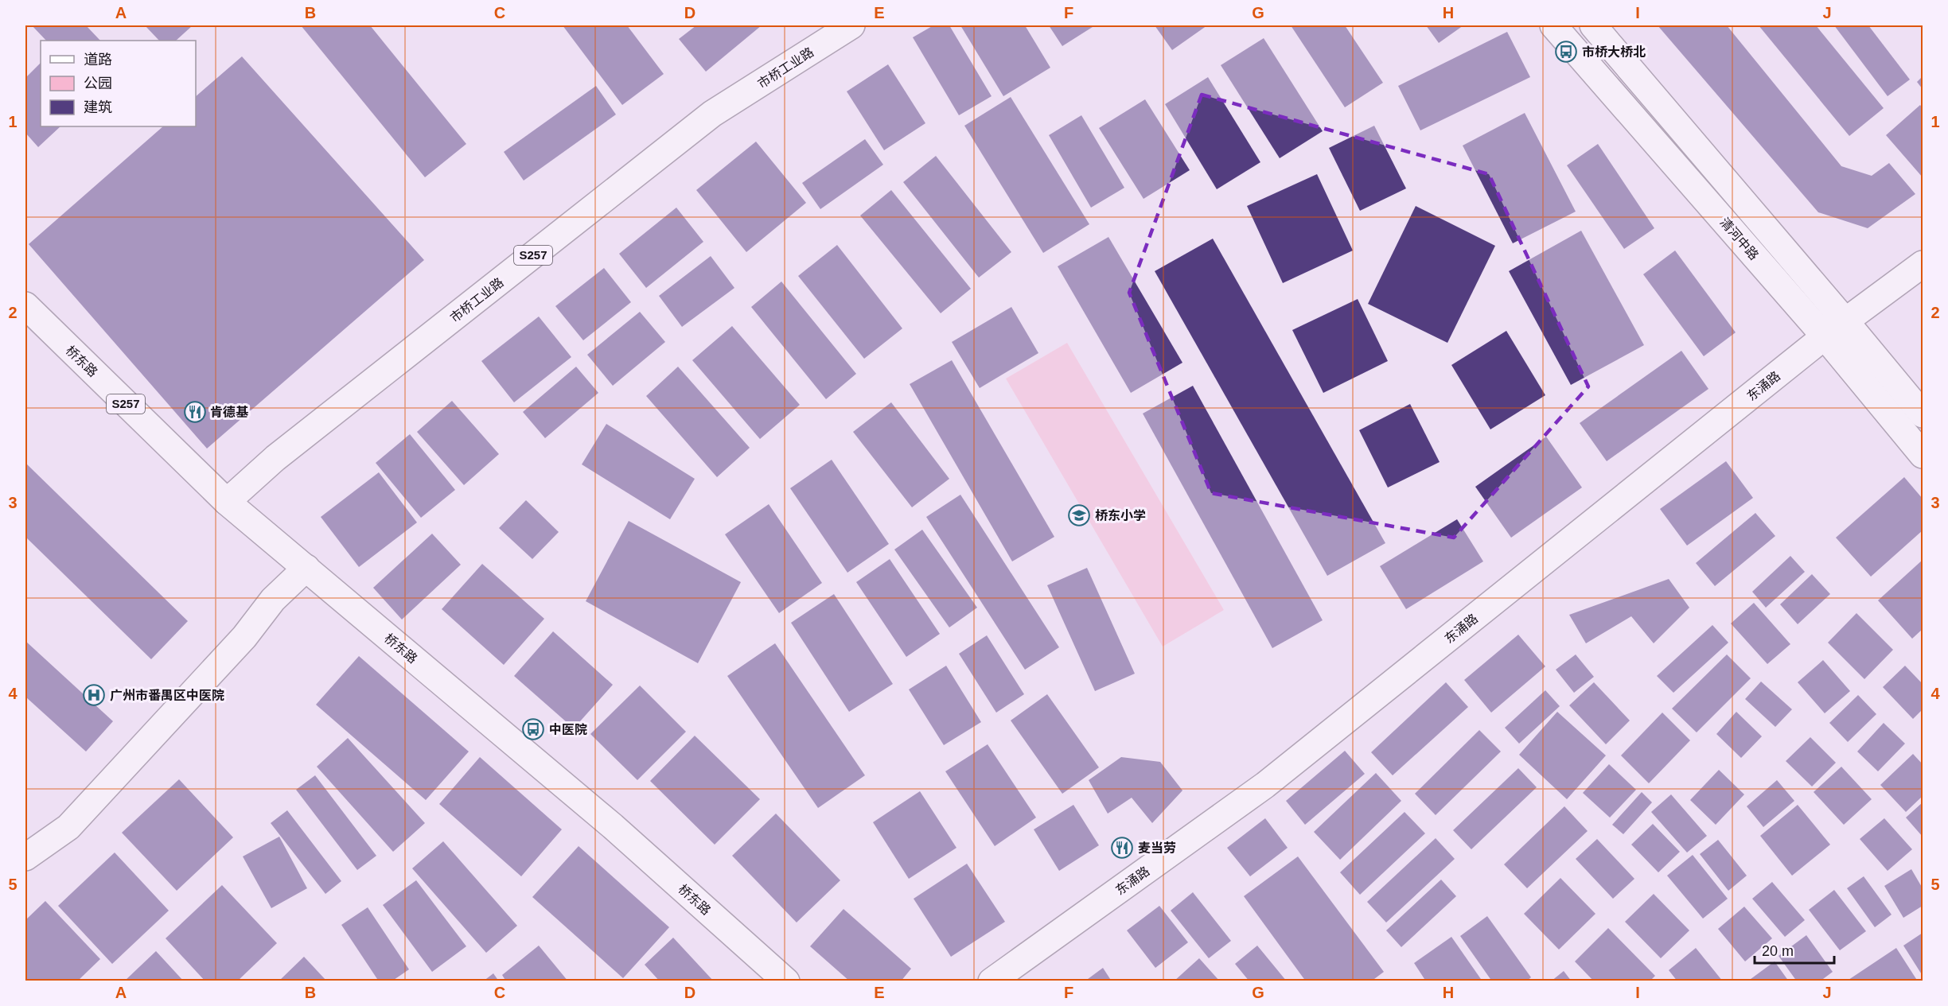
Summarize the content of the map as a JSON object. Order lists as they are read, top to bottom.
{
  "streets": {
    "street": [
      "市桥工业路",
      "清河中路",
      "S257",
      "桥东路",
      "东涌路"
    ]
  },
  "crossings": [
    ["市桥工业路", "桥东路"],
    ["清河中路", "东涌路"]
  ],
  "places": {
    "bus stop": ["市桥大桥北", "中医院"],
    "restaurant": ["肯德基", "麦当劳"],
    "school or university": ["桥东小学"],
    "hospital": ["广州市番禺区中医院"]
  },
  "legend": ["道路", "公园", "建筑"],
  "scale_bar": "20 m",
  "grid": {
    "columns": [
      "A",
      "B",
      "C",
      "D",
      "E",
      "F",
      "G",
      "H",
      "I",
      "J"
    ],
    "rows": [
      "1",
      "2",
      "3",
      "4",
      "5"
    ]
  }
}
